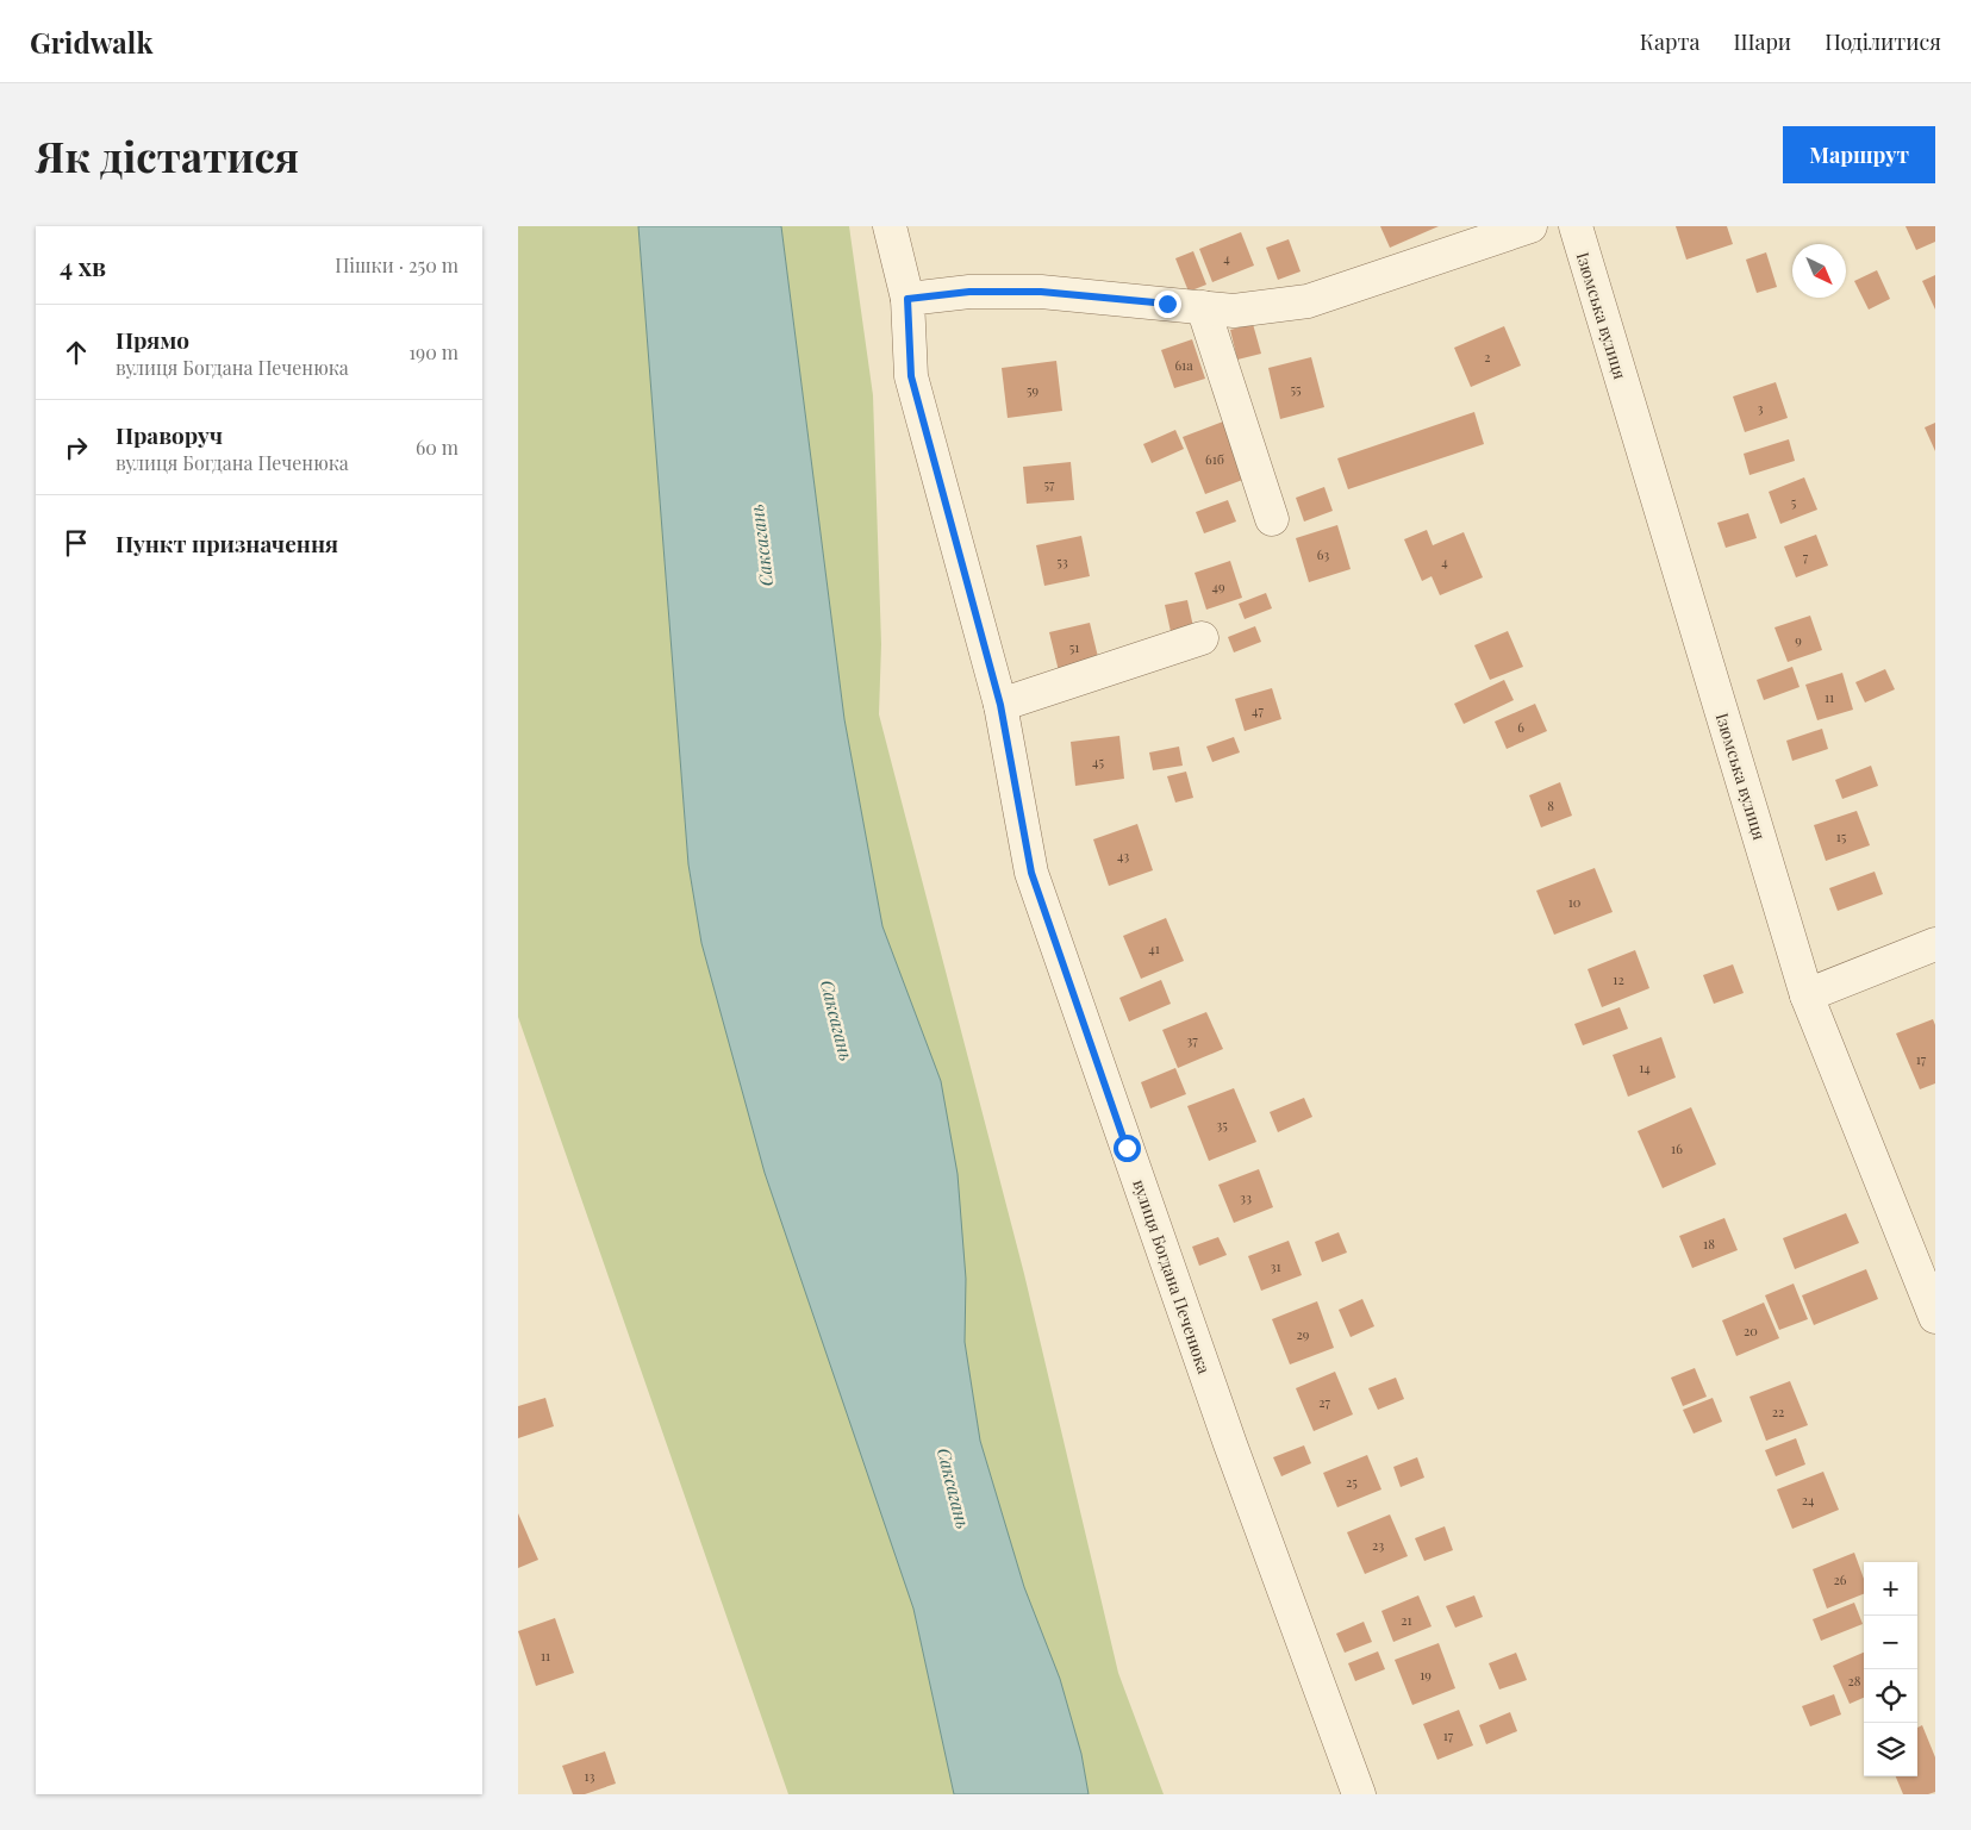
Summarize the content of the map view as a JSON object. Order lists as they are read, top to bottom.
{
  "streets": {
    "street": ["Ізюмська вулиця", "вулиця Богдана Печенюка"]
  },
  "water": ["Саксагань"],
  "house_numbers": [
    "4",
    "2",
    "61а",
    "55",
    "59",
    "3",
    "61б",
    "57",
    "5",
    "63",
    "7",
    "53",
    "4",
    "49",
    "9",
    "51",
    "11",
    "47",
    "6",
    "45",
    "8",
    "15",
    "43",
    "10",
    "41",
    "12",
    "37",
    "17",
    "14",
    "35",
    "16",
    "33",
    "18",
    "31",
    "20",
    "29",
    "27",
    "22",
    "25",
    "24",
    "23",
    "26",
    "21",
    "11",
    "19",
    "28",
    "17",
    "13"
  ],
  "north": "bottom right",
  "page": {
    "header": "Gridwalk",
    "nav": ["Карта", "Шари", "Поділитися"],
    "buttons": "Маршрут",
    "title": "Як дістатися",
    "heading": ["4 хв", "Пішки · 250 m"],
    "list": [
      ["Прямо", "вулиця Богдана Печенюка", "190 m"],
      ["Праворуч", "вулиця Богдана Печенюка", "60 m"],
      "Пункт призначення"
    ],
    "map_buttons": ["+", "−"]
  }
}
